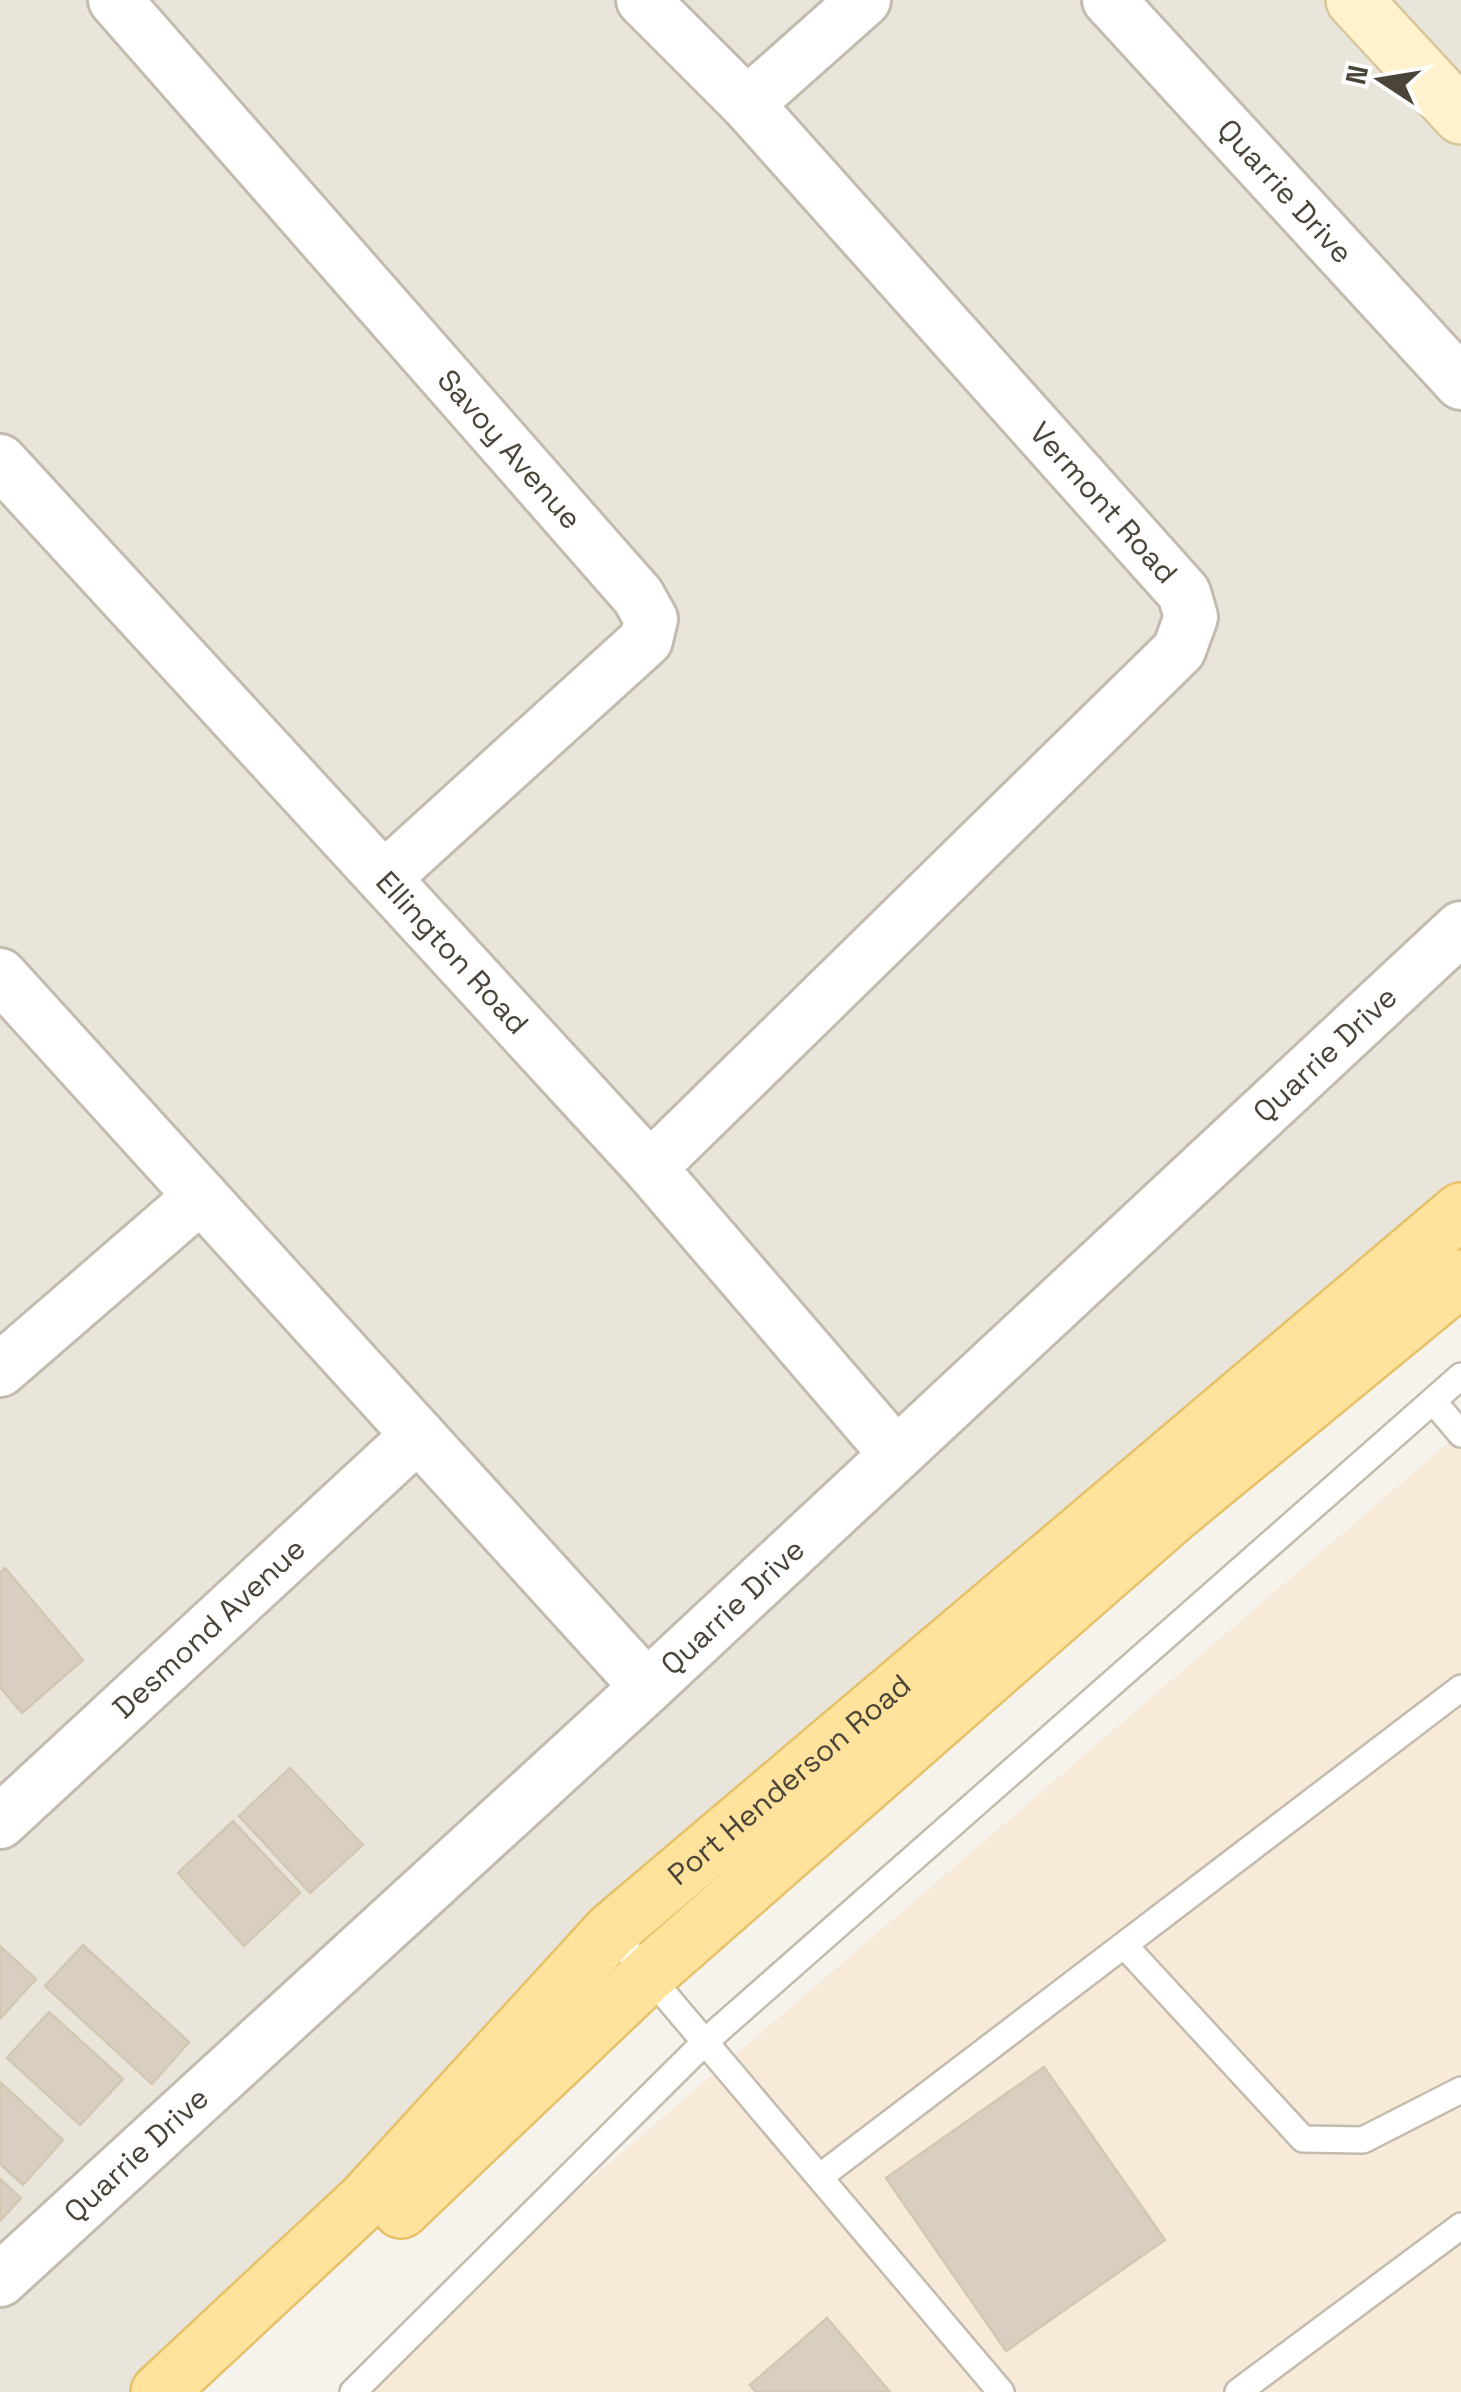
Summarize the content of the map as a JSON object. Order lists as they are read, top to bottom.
{
  "streets": {
    "main road": ["Port Henderson Road"],
    "street": [
      "Quarrie Drive",
      "Savoy Avenue",
      "Vermont Road",
      "Ellington Road",
      "Desmond Avenue"
    ]
  },
  "crossings": [
    ["Quarrie Drive", "Ellington Road"],
    ["Savoy Avenue", "Ellington Road"],
    ["Vermont Road", "Ellington Road"]
  ],
  "north": "left"
}
